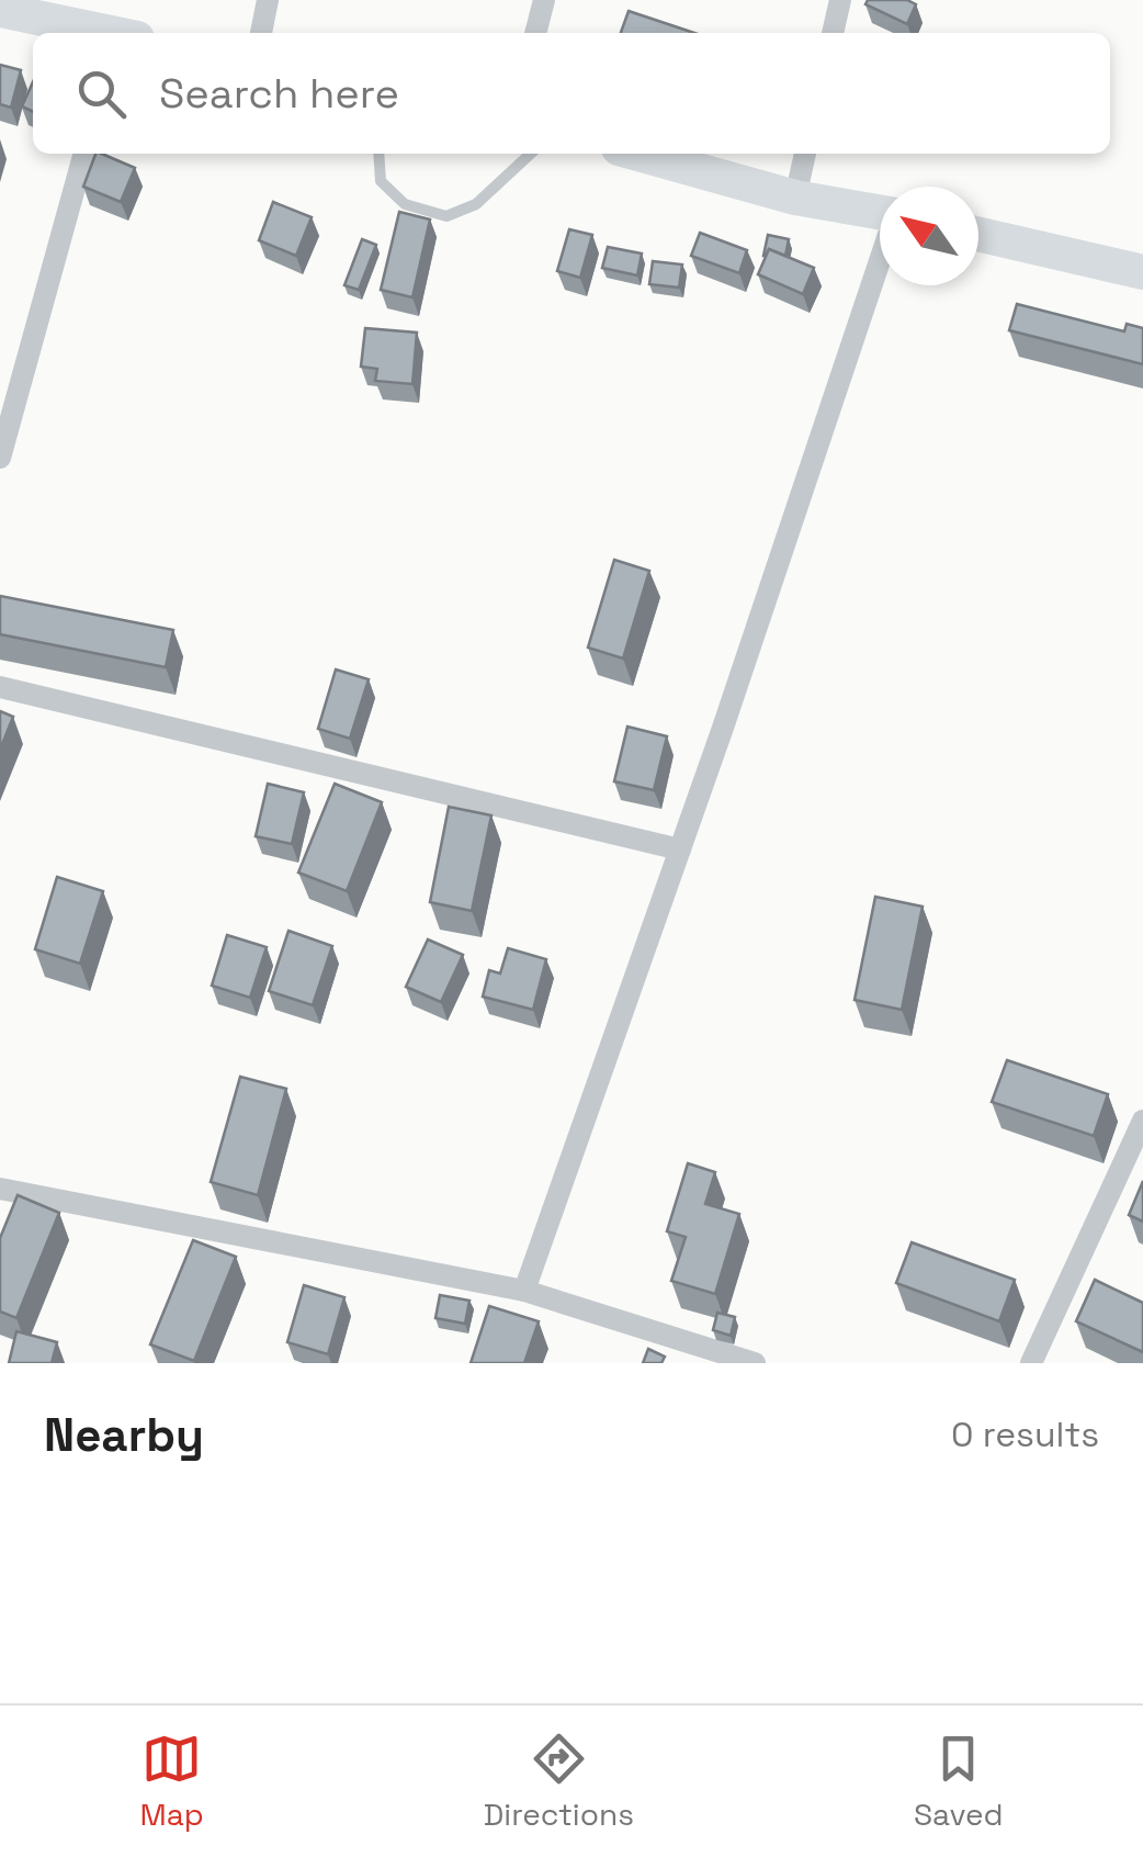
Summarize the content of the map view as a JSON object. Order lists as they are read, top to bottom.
{
  "north": "top left",
  "page": {
    "search": "Search here",
    "heading": ["Nearby", "0 results"],
    "nav": ["Map", "Directions", "Saved"]
  }
}
